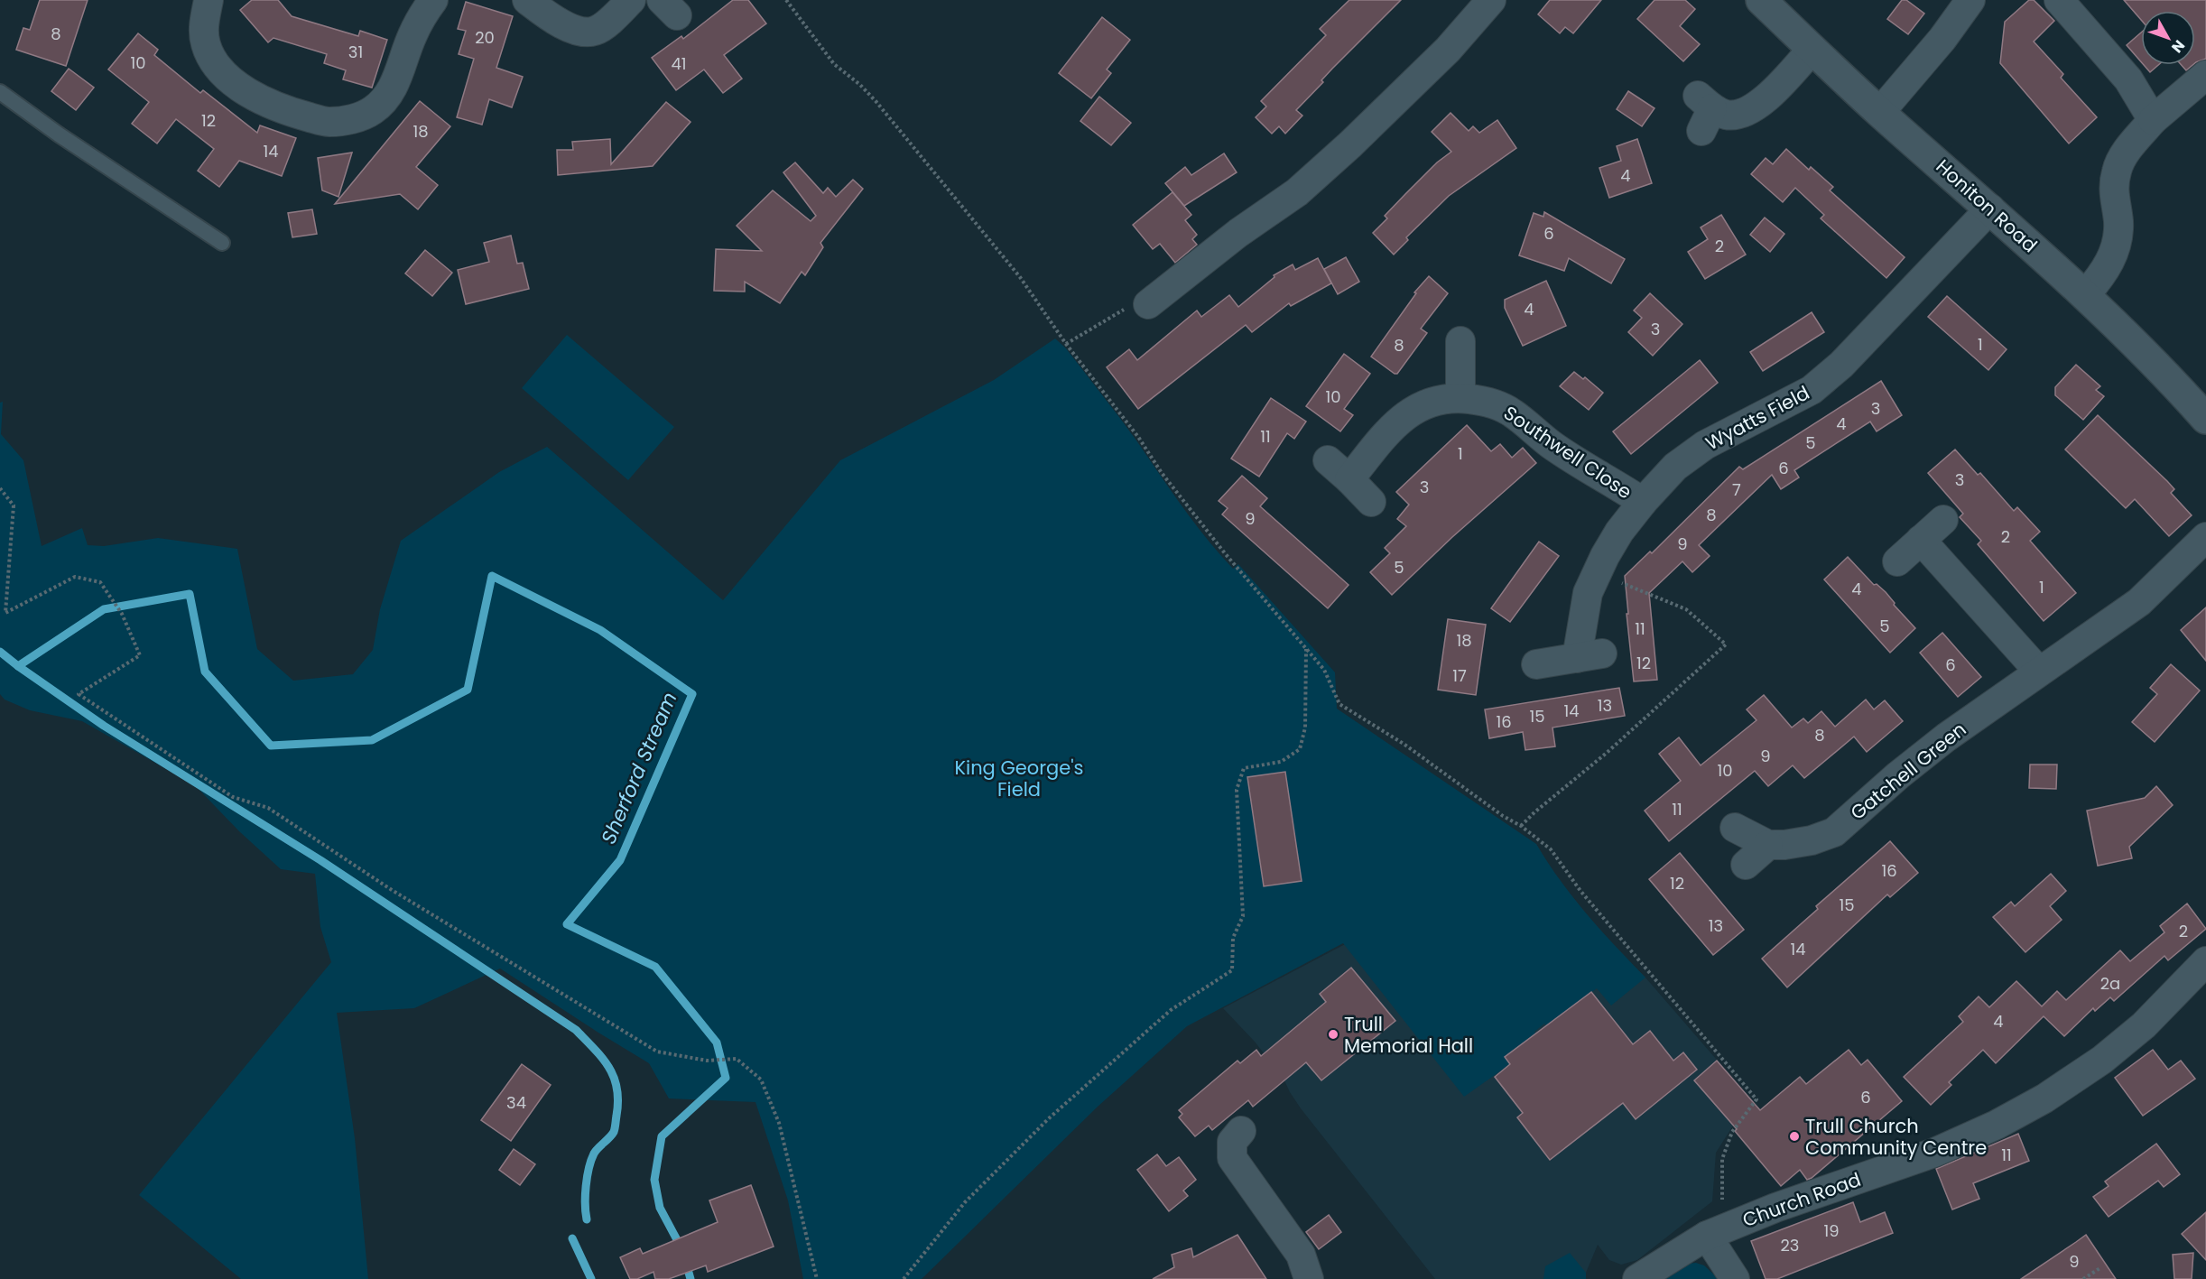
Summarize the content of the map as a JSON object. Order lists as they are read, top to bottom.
{
  "streets": {
    "street": [
      "Honiton Road",
      "Wyatts Field",
      "Southwell Close",
      "Gatchell Green",
      "Church Road"
    ]
  },
  "crossings": [
    ["Honiton Road", "Wyatts Field"],
    ["Wyatts Field", "Southwell Close"]
  ],
  "water": ["Sherford Stream"],
  "parks": ["King George's Field"],
  "places": ["Trull Memorial Hall", "Trull Church Community Centre"],
  "house_numbers": [
    "8",
    "20",
    "31",
    "10",
    "41",
    "12",
    "18",
    "14",
    "4",
    "6",
    "2",
    "4",
    "3",
    "1",
    "8",
    "10",
    "3",
    "4",
    "11",
    "5",
    "1",
    "6",
    "3",
    "3",
    "7",
    "8",
    "9",
    "2",
    "9",
    "5",
    "1",
    "4",
    "5",
    "11",
    "18",
    "12",
    "6",
    "17",
    "13",
    "14",
    "15",
    "16",
    "8",
    "9",
    "10",
    "11",
    "16",
    "12",
    "15",
    "13",
    "2",
    "14",
    "2a",
    "4",
    "6",
    "34",
    "11",
    "19",
    "23",
    "9"
  ],
  "north": "bottom right"
}
